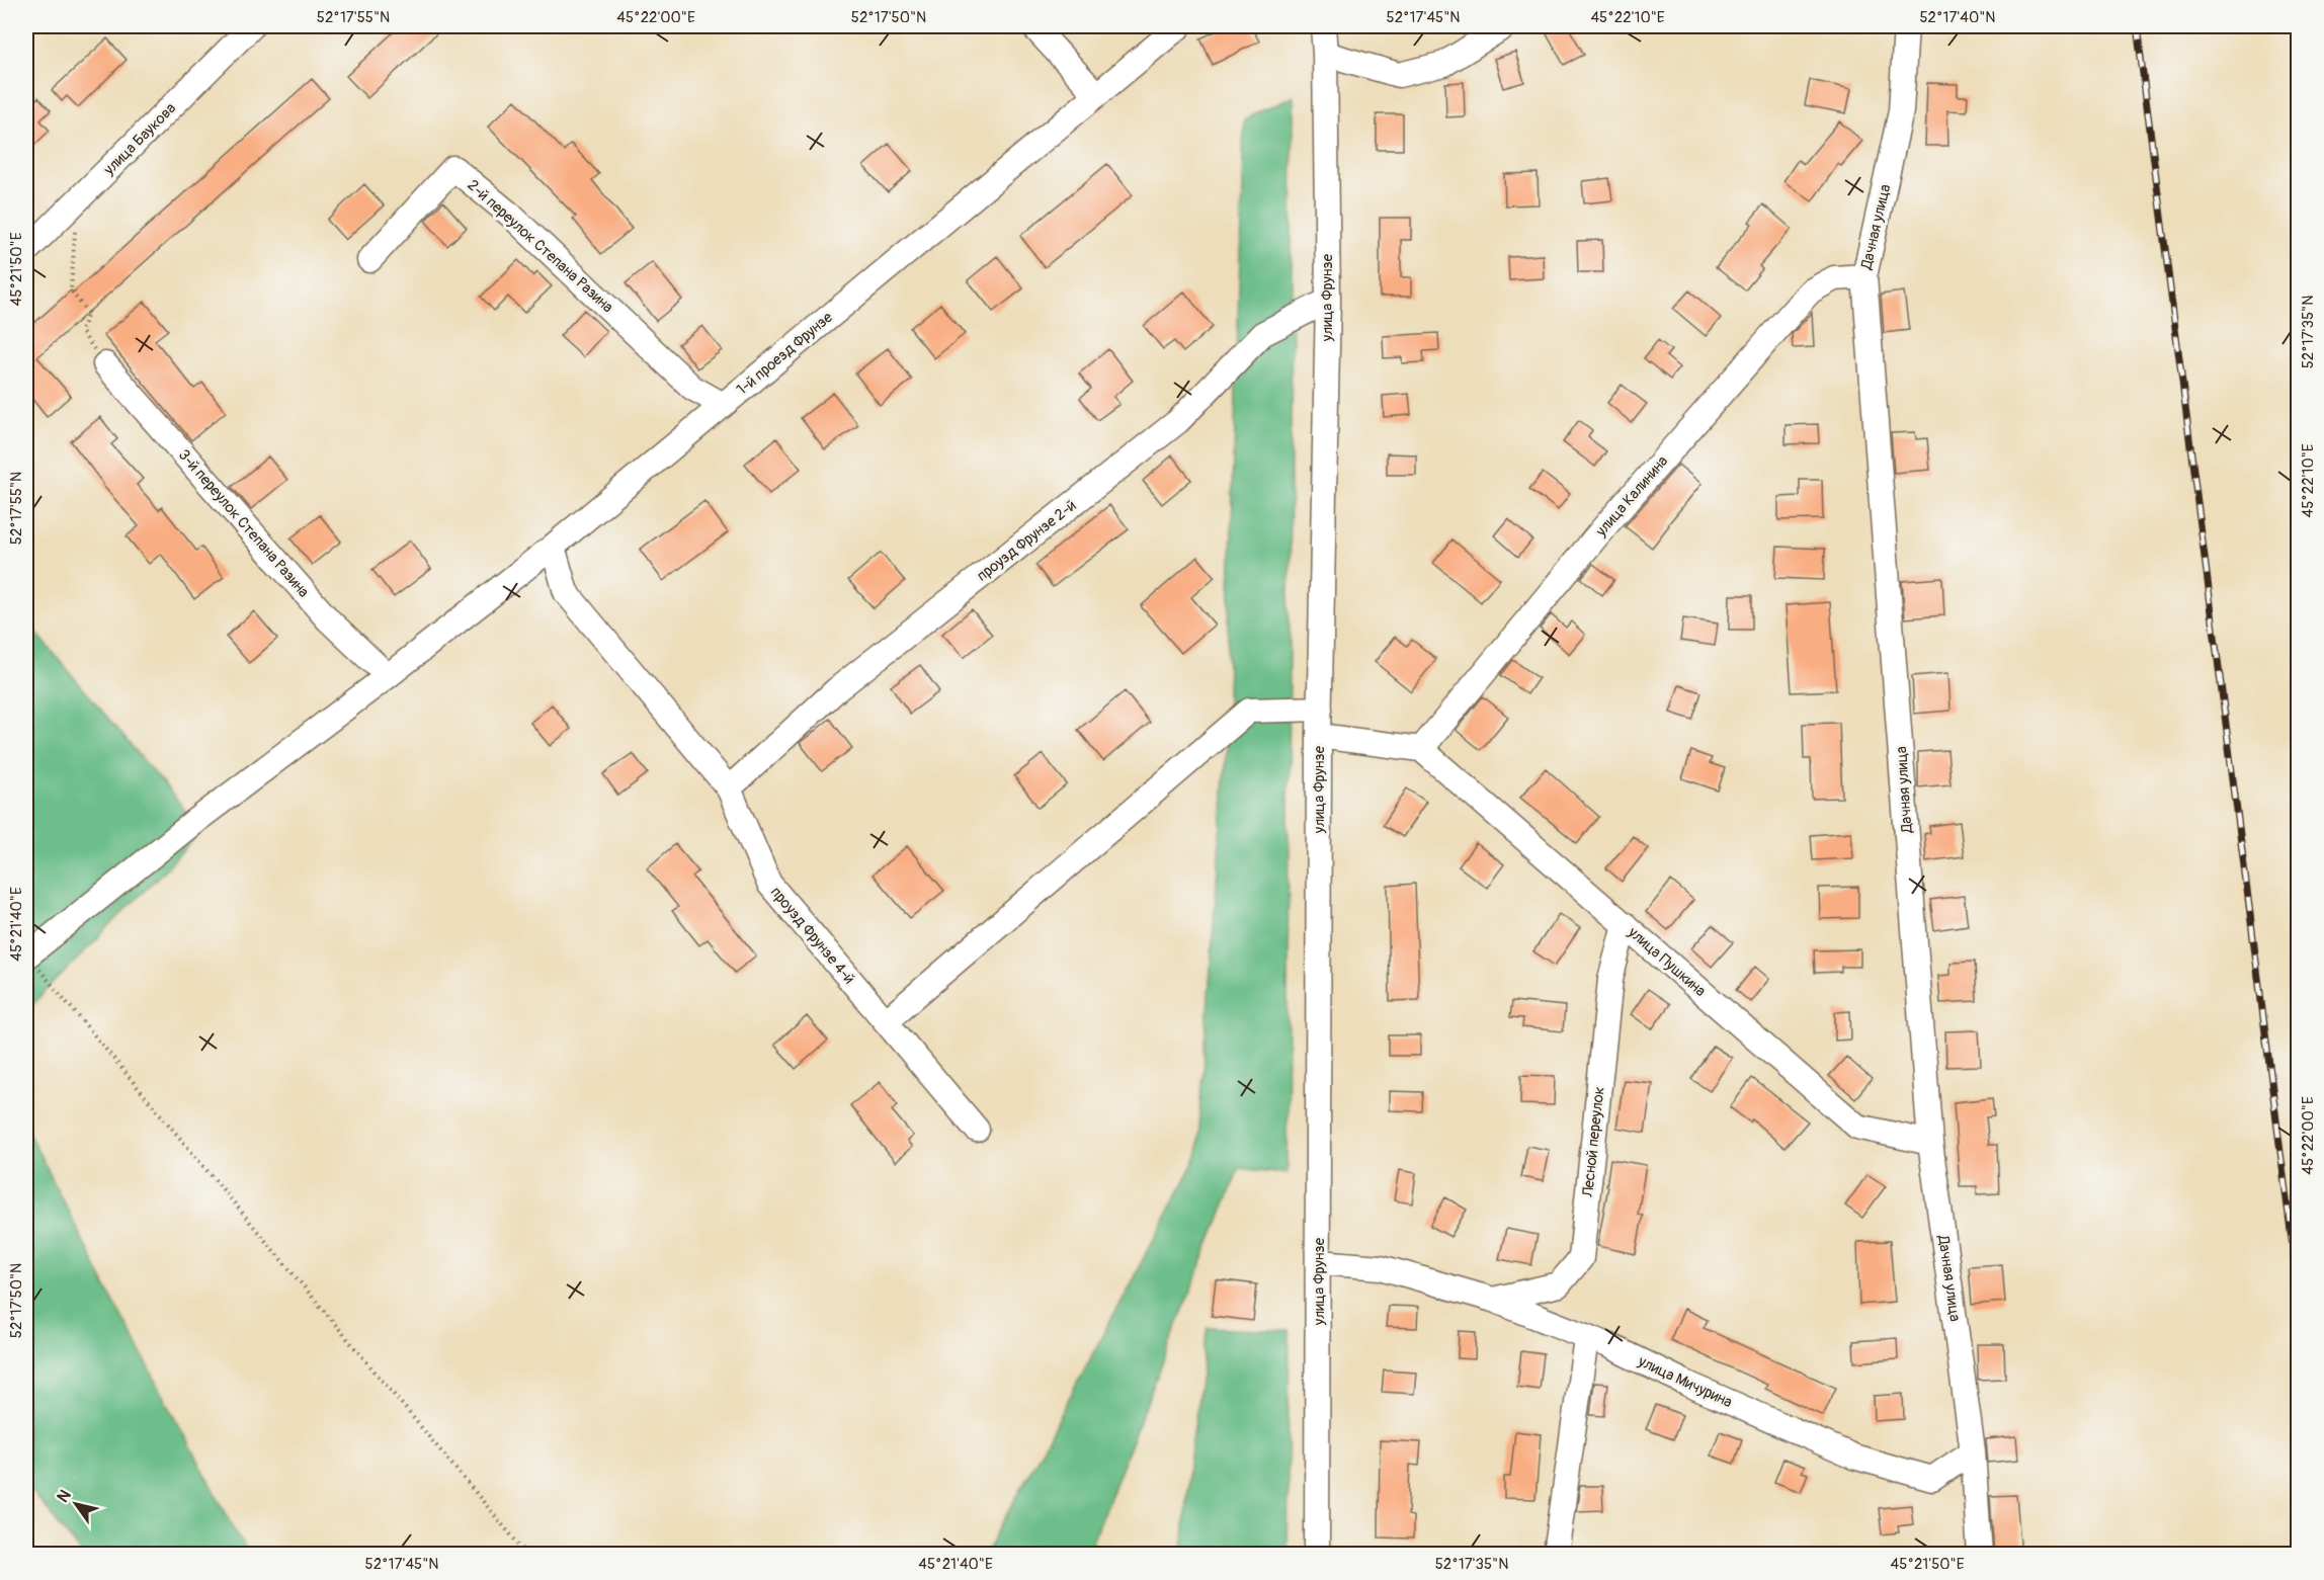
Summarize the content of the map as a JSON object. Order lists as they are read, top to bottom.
{
  "streets": {
    "street": [
      "улица Баукова",
      "Дачная улица",
      "2-й переулок Степана Разина",
      "улица Фрунзе",
      "1-й проезд Фрунзе",
      "улица Калинина",
      "3-й переулок Степана Разина",
      "проузд Фрунзе 2-й",
      "проузд Фрунзе 4-й",
      "улица Пушкина",
      "Лесной переулок",
      "улица Мичурина"
    ]
  },
  "crossings": [
    ["Дачная улица", "улица Калинина"],
    ["Дачная улица", "улица Пушкина"],
    ["Дачная улица", "улица Мичурина"],
    ["2-й переулок Степана Разина", "1-й проезд Фрунзе"],
    ["улица Фрунзе", "проузд Фрунзе 2-й"],
    ["улица Фрунзе", "улица Мичурина"],
    ["1-й проезд Фрунзе", "3-й переулок Степана Разина"],
    ["1-й проезд Фрунзе", "проузд Фрунзе 4-й"],
    ["улица Калинина", "улица Пушкина"],
    ["проузд Фрунзе 2-й", "проузд Фрунзе 4-й"],
    ["улица Пушкина", "Лесной переулок"],
    ["Лесной переулок", "улица Мичурина"]
  ],
  "north": "top left",
  "coordinates": [
    "52°17'55\"N",
    "45°22'00\"E",
    "52°17'50\"N",
    "52°17'45\"N",
    "45°22'10\"E",
    "52°17'40\"N",
    "45°21'50\"E",
    "52°17'35\"N",
    "45°21'40\"E"
  ]
}
